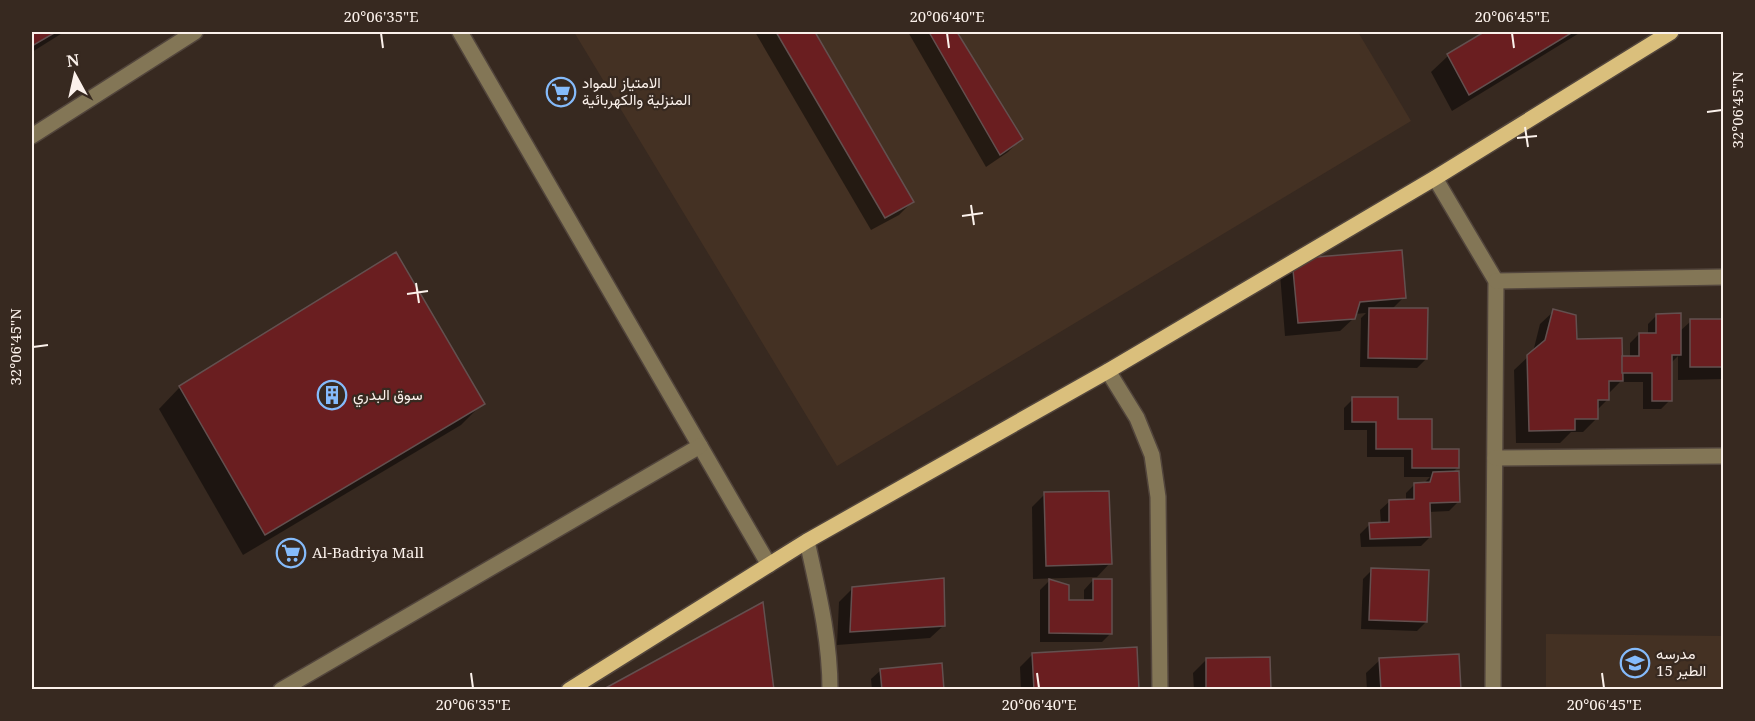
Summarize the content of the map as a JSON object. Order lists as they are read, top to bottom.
{
  "places": {
    "supermarket": ["الامتياز للمواد المنزلية والكهربائية", "Al-Badriya Mall"],
    "building": ["سوق البدري"],
    "school or university": ["مدرسه 15 الطير"]
  },
  "north": "top",
  "coordinates": [
    "20°06'35\"E",
    "20°06'40\"E",
    "20°06'45\"E",
    "32°06'45\"N"
  ]
}
